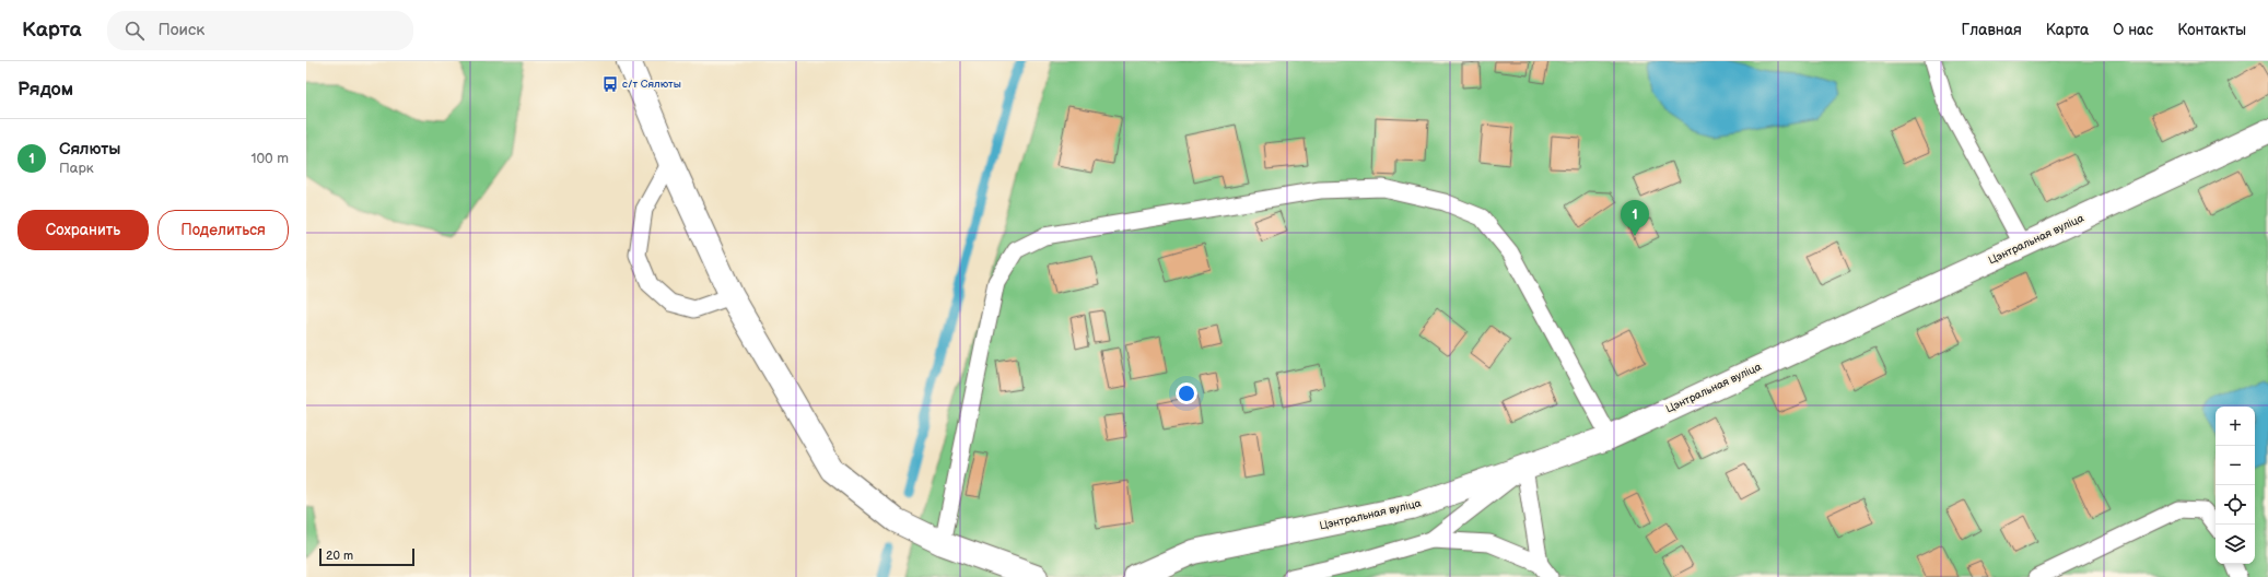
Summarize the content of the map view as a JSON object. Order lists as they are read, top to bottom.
{
  "streets": {
    "street": ["Цэнтральная вуліца"]
  },
  "places": {
    "bus stop": ["с/т Сялюты"]
  },
  "scale_bar": "20 m",
  "page": {
    "header": "Карта",
    "search": "Поиск",
    "nav": [
      "Главная",
      "Карта",
      "О нас",
      "Контакты"
    ],
    "heading": "Рядом",
    "list": [
      {
        "mark": "1",
        "name": "Сялюты",
        "note": "Парк",
        "value": "100 m"
      }
    ],
    "buttons": ["Сохранить", "Поделиться"],
    "pins": "1",
    "map_buttons": ["+", "−"],
    "scale": "20 m"
  }
}
